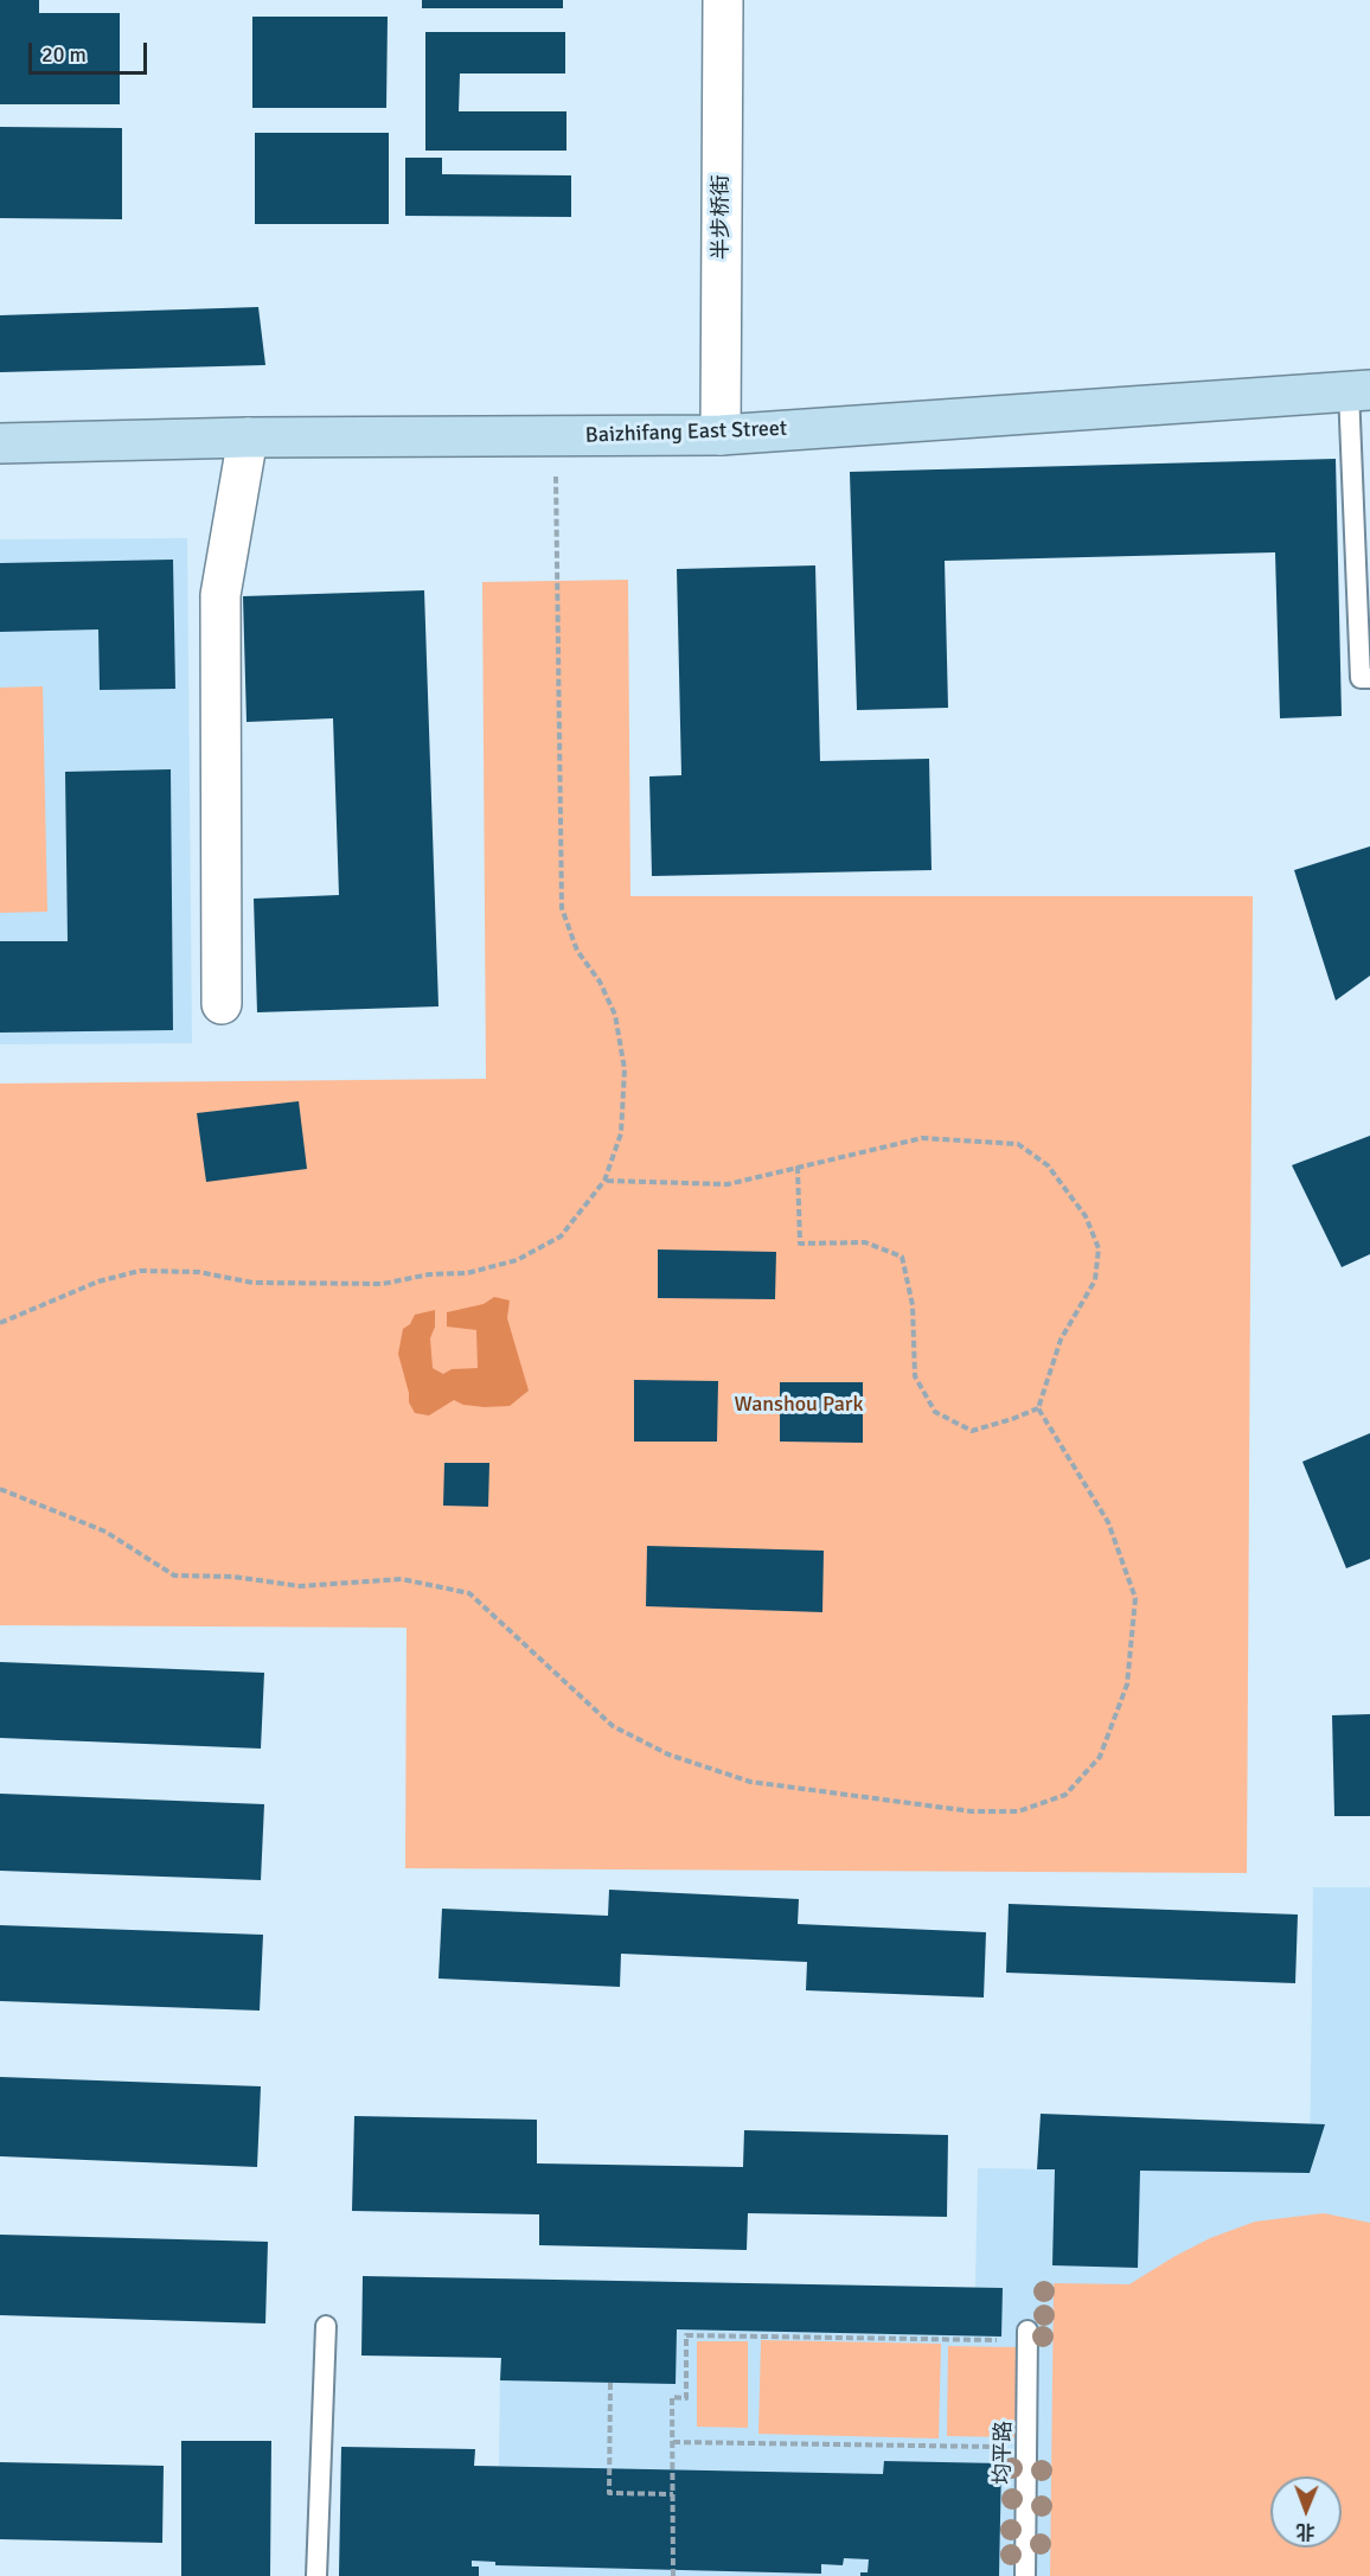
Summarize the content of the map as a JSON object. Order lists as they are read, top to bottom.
{
  "streets": {
    "street": ["半步桥街", "Baizhifang East Street"],
    "lane": ["均平路"]
  },
  "crossings": [
    ["半步桥街", "Baizhifang East Street"]
  ],
  "parks": ["Wanshou Park"],
  "scale_bar": "20 m",
  "north": "bottom"
}
